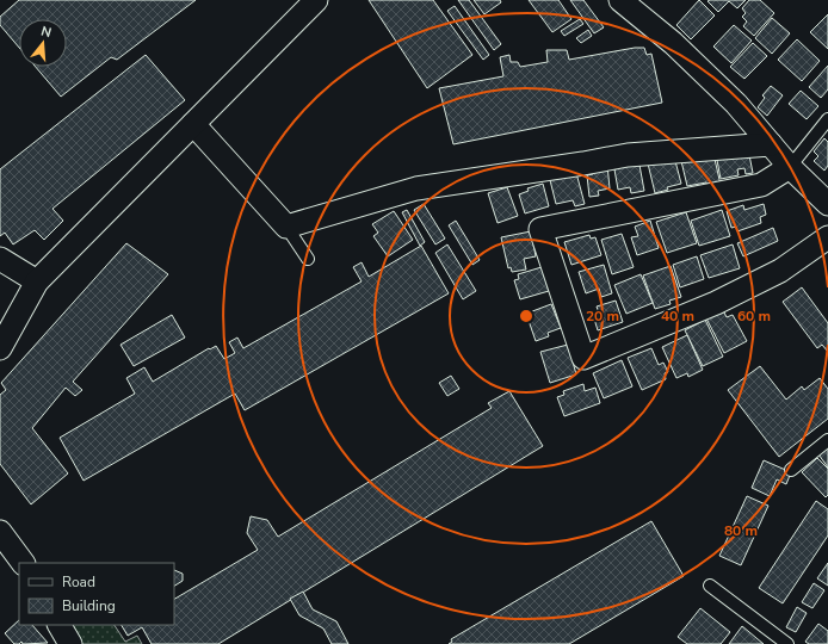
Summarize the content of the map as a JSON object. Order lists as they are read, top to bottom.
{
  "legend": ["Road", "Building"],
  "north": "top",
  "rings": [
    "20 m",
    "40 m",
    "60 m",
    "80 m"
  ]
}
